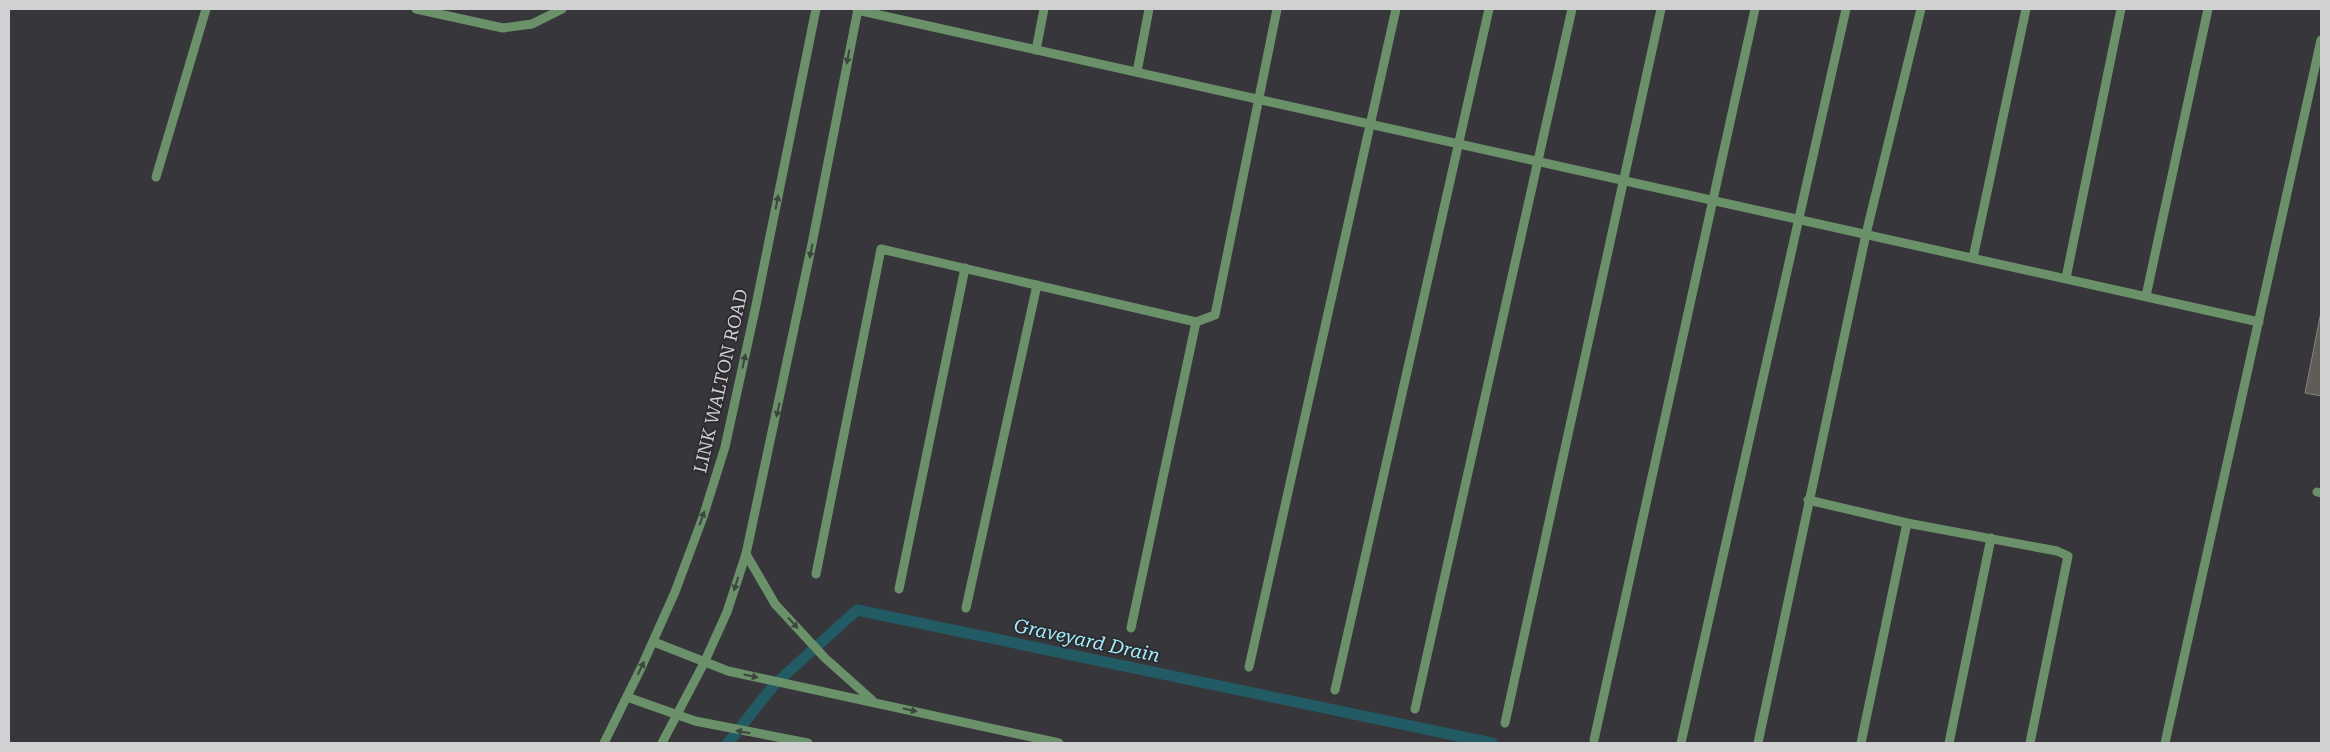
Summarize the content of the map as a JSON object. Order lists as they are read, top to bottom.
{
  "streets": {
    "street": ["LINK WALTON ROAD"]
  },
  "water": ["Graveyard Drain"]
}
